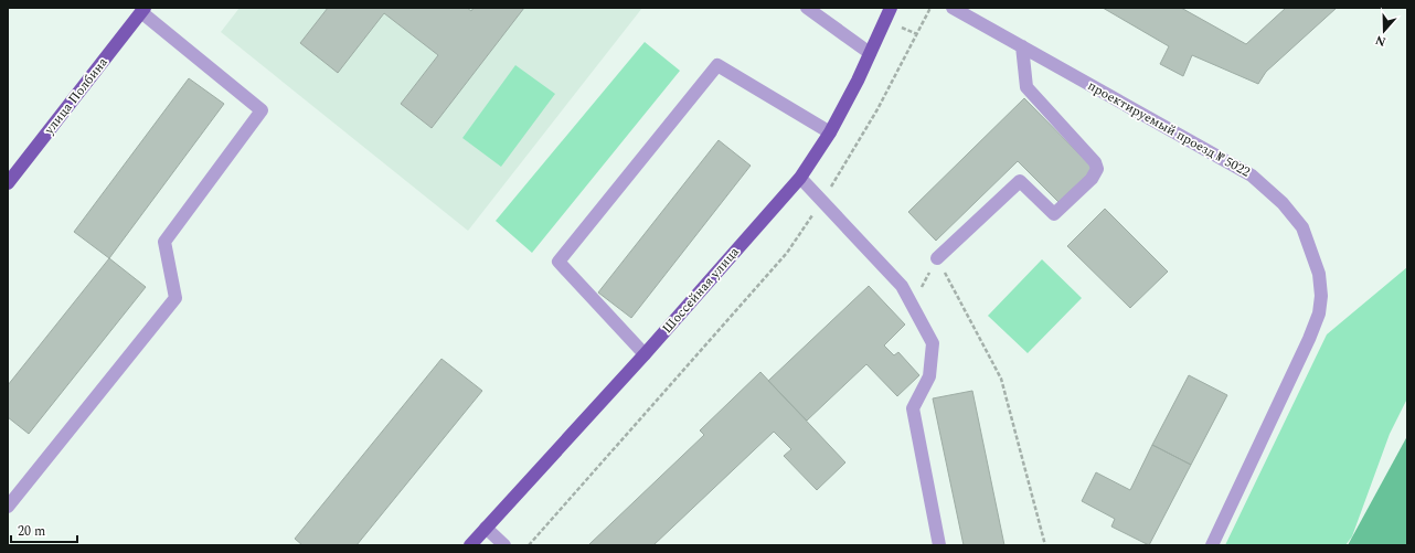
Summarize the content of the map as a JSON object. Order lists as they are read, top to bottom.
{
  "streets": {
    "main road": ["улица Полбина", "Шоссейная улица"],
    "street": ["проектируемый проезд № 5022"]
  },
  "scale_bar": "20 m",
  "north": "bottom"
}
